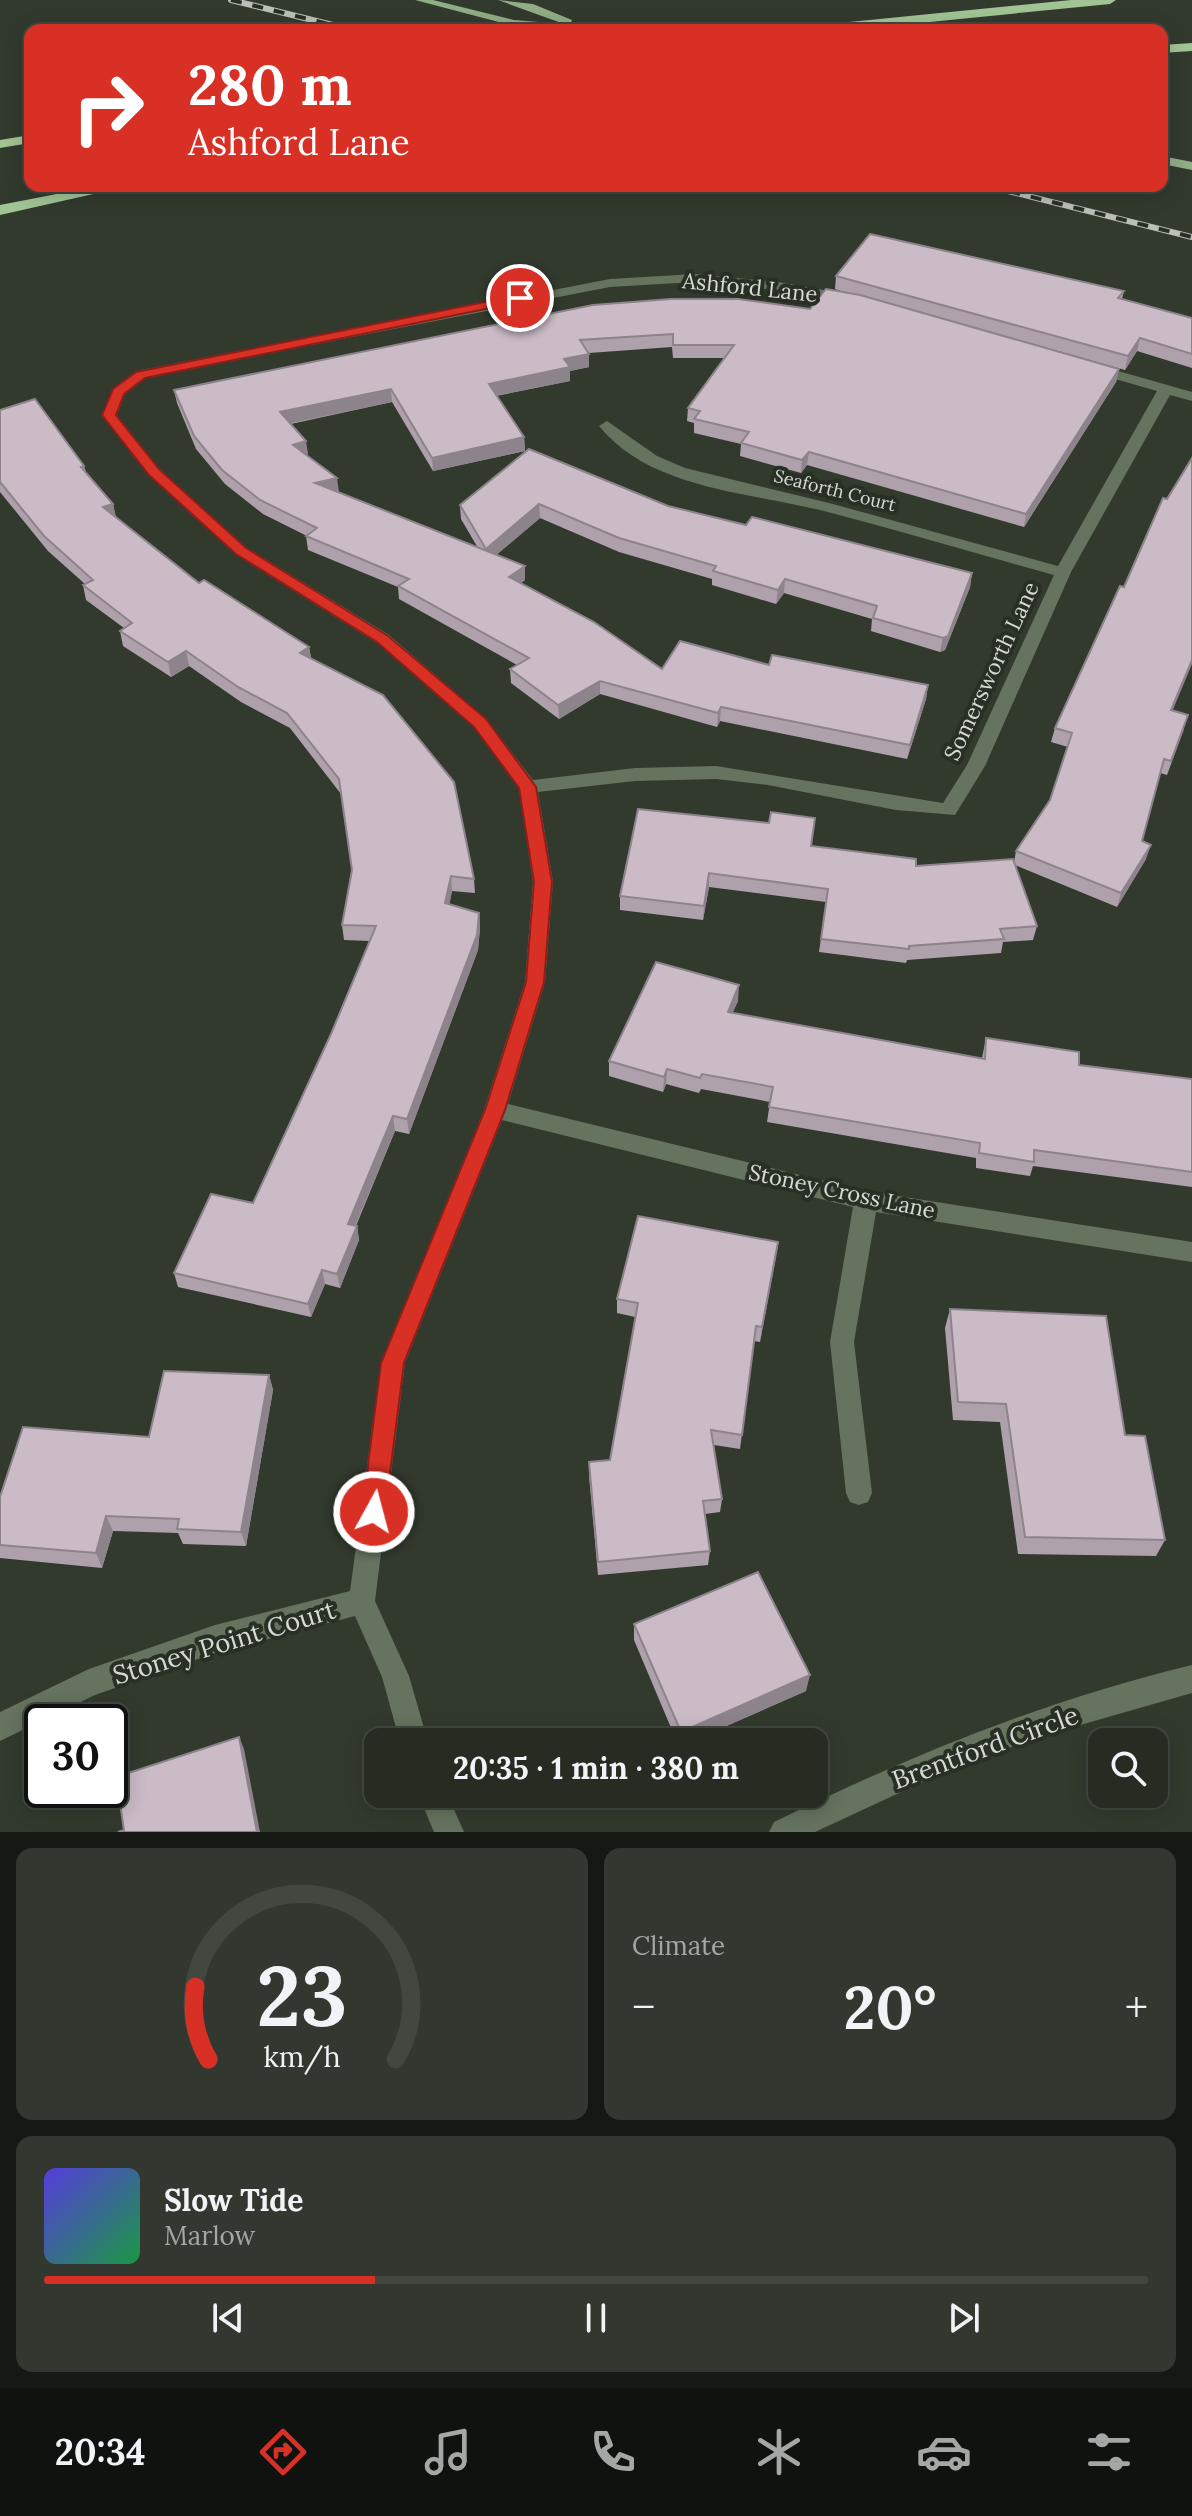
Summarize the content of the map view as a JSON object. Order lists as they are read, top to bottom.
{
  "streets": {
    "street": [
      "Ashford Lane",
      "Seaforth Court",
      "Somersworth Lane",
      "Stoney Cross Lane",
      "Stoney Point Court",
      "Brentford Circle"
    ]
  },
  "crossings": [
    ["Ashford Lane", "Somersworth Lane"],
    ["Ashford Lane", "Stoney Cross Lane"],
    ["Ashford Lane", "Stoney Point Court"],
    ["Seaforth Court", "Somersworth Lane"]
  ],
  "page": {
    "turn": ["280 m", "Ashford Lane"],
    "limit": "30",
    "trip": "20:35 · 1 min · 380 m",
    "tile": "Climate",
    "heat": ["−", "20°", "+"],
    "song": ["Slow Tide", "Marlow"],
    "tabs": "20:34",
    "gauge": ["23", "km/h"]
  }
}
